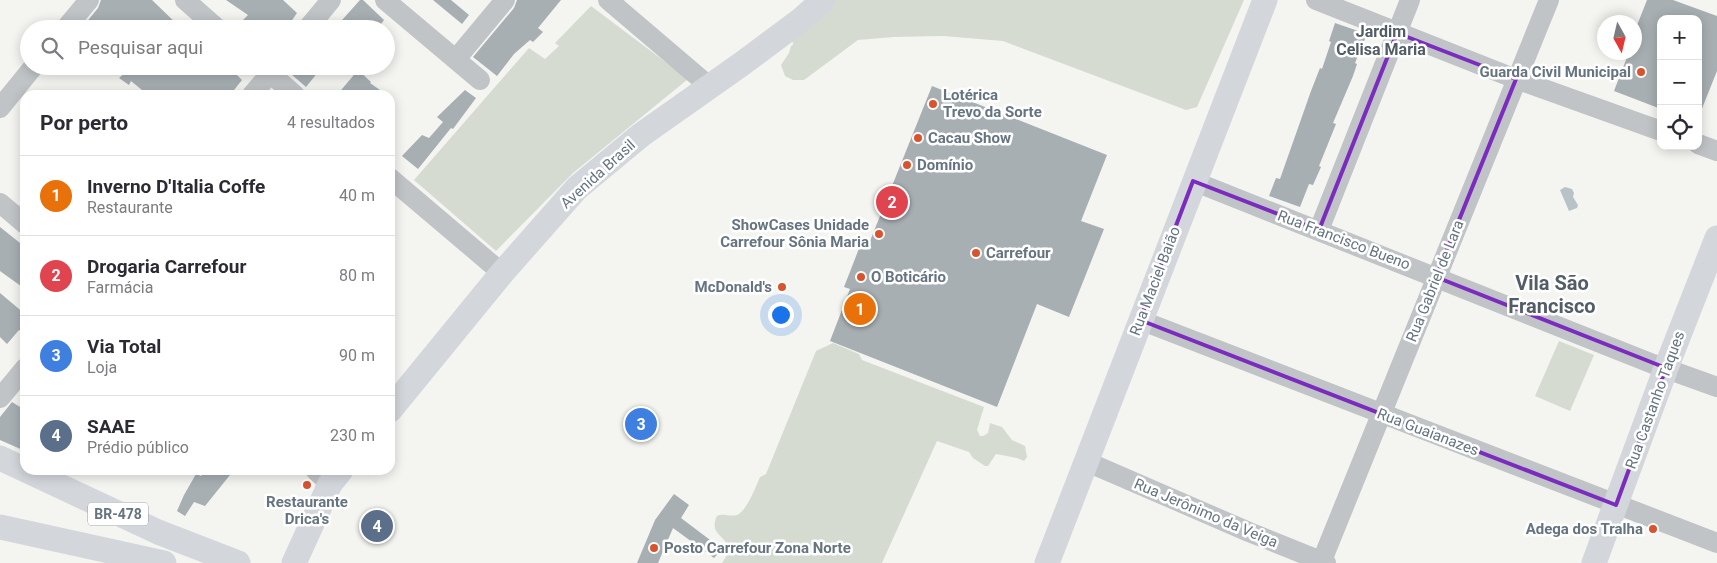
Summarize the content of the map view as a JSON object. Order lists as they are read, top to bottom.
{
  "streets": {
    "main road": [
      "Avenida Brasil",
      "Rua Maciel Baião",
      "Rua Castanho Taques",
      "BR-478"
    ],
    "street": [
      "Rua Francisco Bueno",
      "Rua Gabriel de Lara",
      "Rua Guaianazes",
      "Rua Jerônimo da Veiga"
    ]
  },
  "crossings": [
    ["Rua Francisco Bueno", "Rua Maciel Baião"],
    ["Rua Francisco Bueno", "Rua Gabriel de Lara"],
    ["Rua Francisco Bueno", "Rua Castanho Taques"],
    ["Rua Maciel Baião", "Rua Guaianazes"],
    ["Rua Maciel Baião", "Rua Jerônimo da Veiga"],
    ["Rua Gabriel de Lara", "Rua Guaianazes"],
    ["Rua Gabriel de Lara", "Rua Jerônimo da Veiga"],
    ["Rua Castanho Taques", "Rua Guaianazes"]
  ],
  "districts": ["Jardim Celisa Maria", "Vila São Francisco"],
  "places": [
    "Guarda Civil Municipal",
    "Lotérica Trevo da Sorte",
    "Cacau Show",
    "Domínio",
    "ShowCases Unidade Carrefour Sônia Maria",
    "Carrefour",
    "O Boticário",
    "McDonald's",
    "Restaurante Drica's",
    "Adega dos Tralha",
    "Posto Carrefour Zona Norte"
  ],
  "north": "bottom",
  "page": {
    "map_buttons": ["+", "−"],
    "search": "Pesquisar aqui",
    "heading": ["Por perto", "4 resultados"],
    "list": [
      {
        "mark": "1",
        "name": "Inverno D'Italia Coffe",
        "note": "Restaurante",
        "value": "40 m"
      },
      {
        "mark": "2",
        "name": "Drogaria Carrefour",
        "note": "Farmácia",
        "value": "80 m"
      },
      {
        "mark": "3",
        "name": "Via Total",
        "note": "Loja",
        "value": "90 m"
      },
      {
        "mark": "4",
        "name": "SAAE",
        "note": "Prédio público",
        "value": "230 m"
      }
    ],
    "pins": [
      "2",
      "1",
      "3",
      "4"
    ]
  }
}
